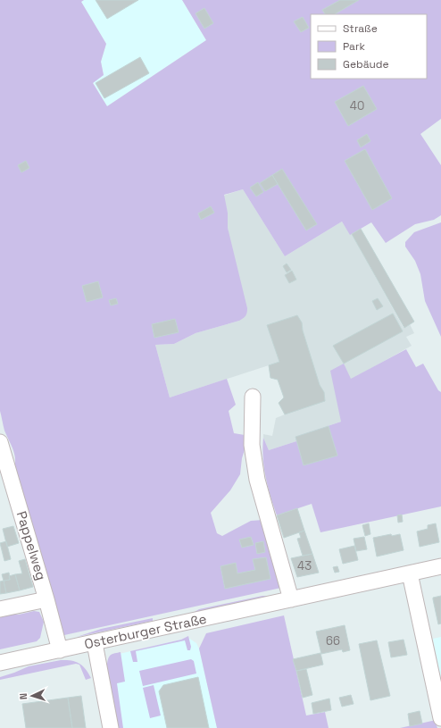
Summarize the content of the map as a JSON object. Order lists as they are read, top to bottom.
{
  "streets": {
    "street": ["Pappelweg", "Osterburger Straße"]
  },
  "crossings": [
    ["Pappelweg", "Osterburger Straße"]
  ],
  "house_numbers": ["40", "43", "66"],
  "legend": ["Straße", "Park", "Gebäude"],
  "north": "left"
}
